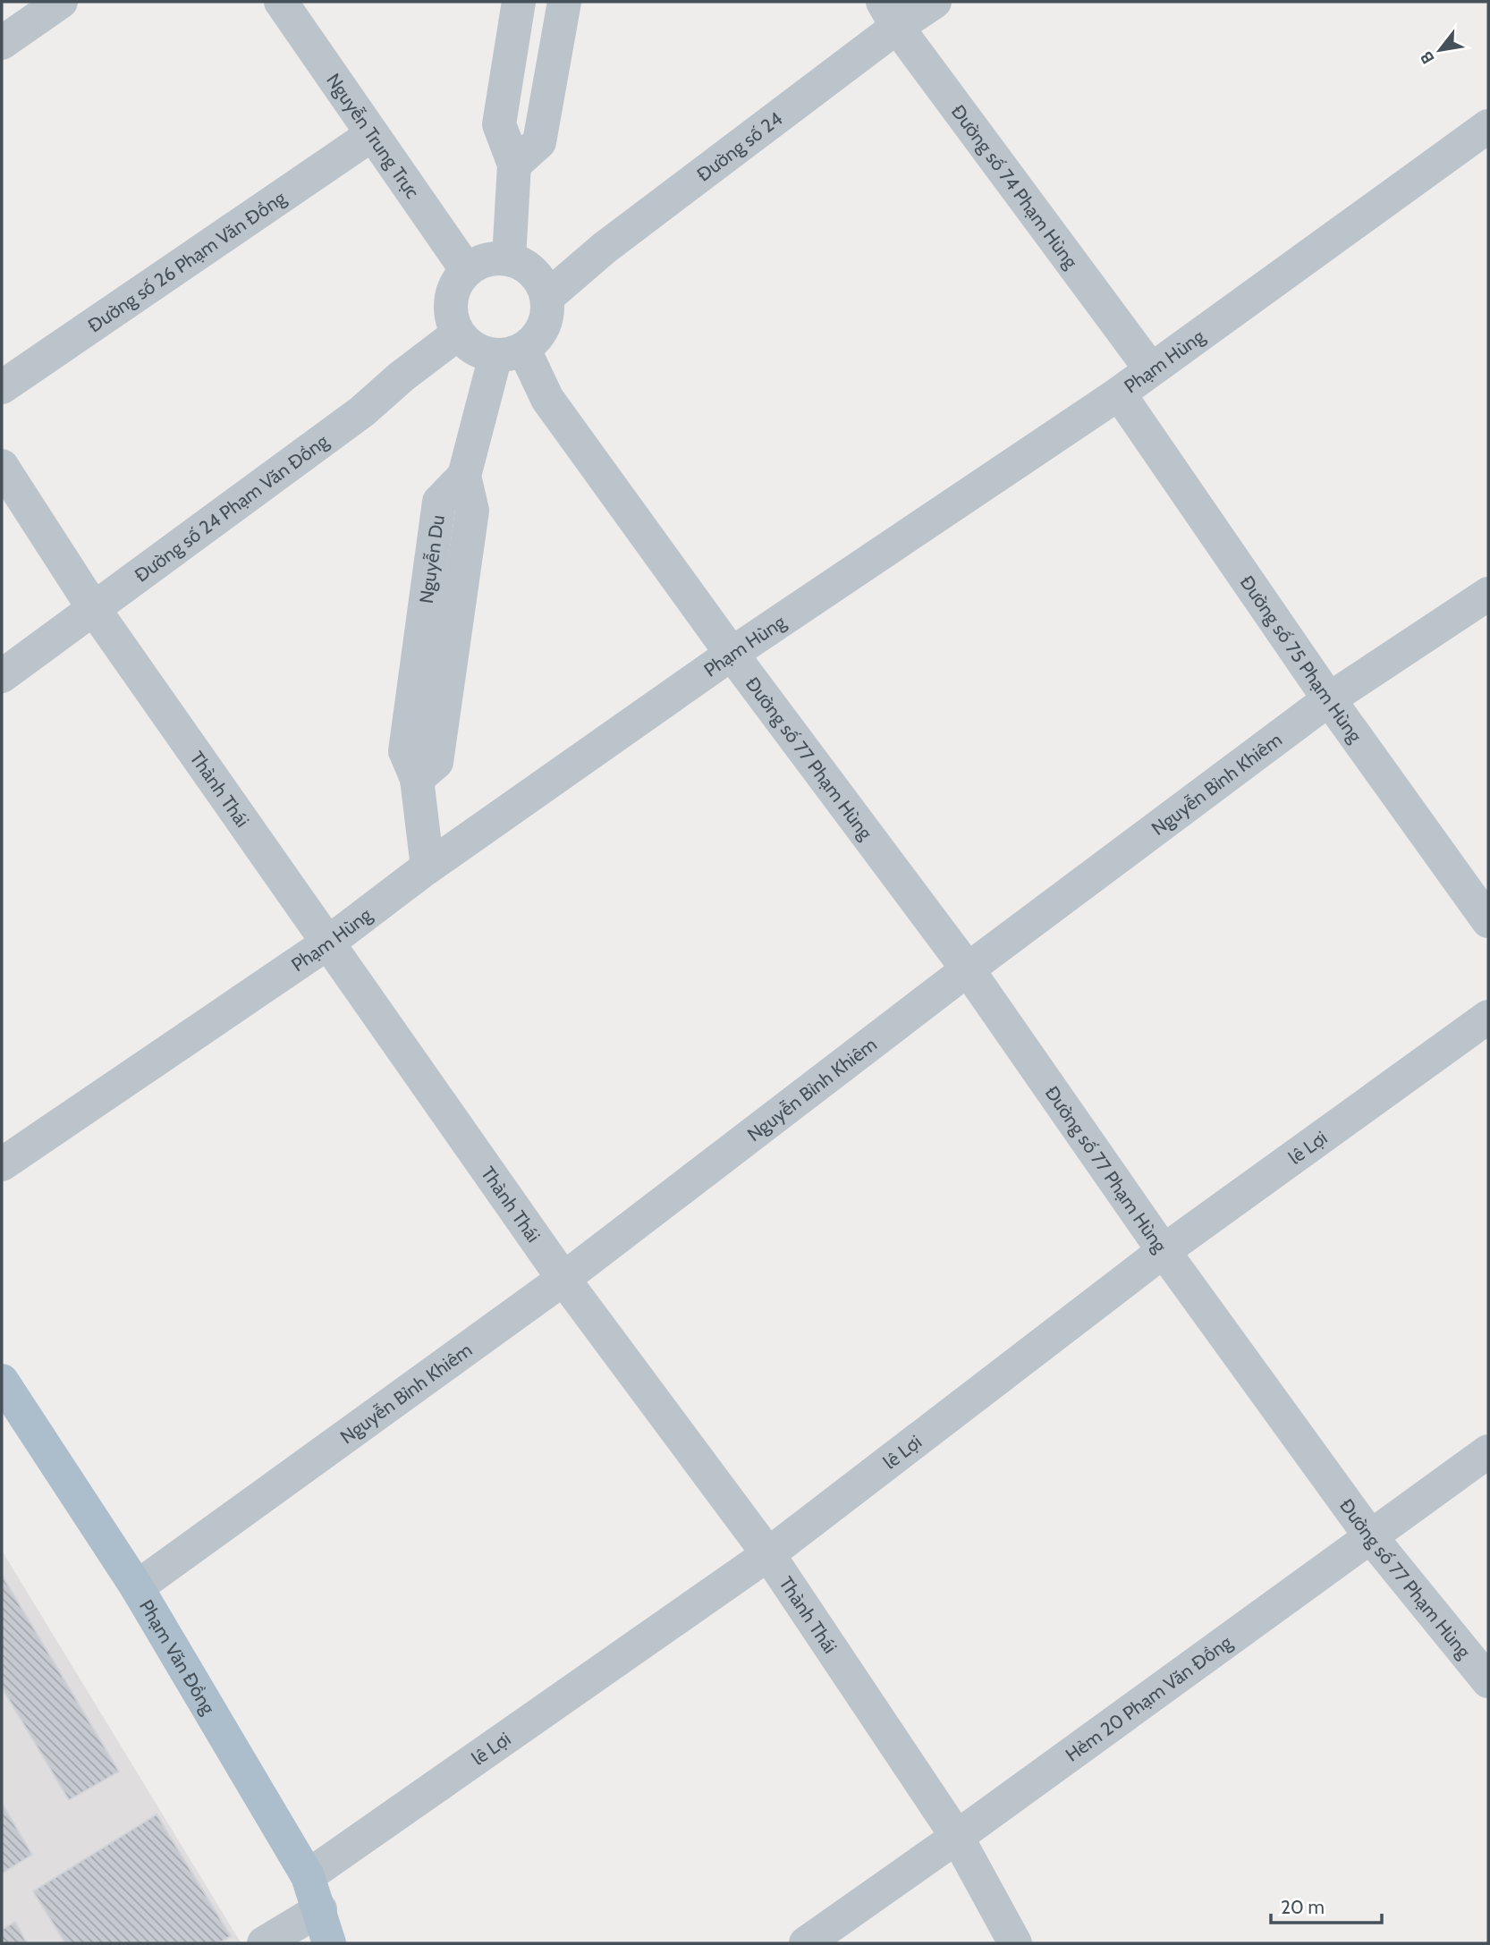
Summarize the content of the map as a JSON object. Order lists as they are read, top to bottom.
{
  "streets": {
    "main road": ["Phạm Văn Đồng"],
    "street": [
      "Nguyễn Trung Trực",
      "Đường số 24",
      "Đường số 74 Phạm Hùng",
      "Đường số 26 Phạm Văn Đồng",
      "Phạm Hùng",
      "Đường số 24 Phạm Văn Đồng",
      "Nguyễn Du",
      "Đường số 75 Phạm Hùng",
      "Đường số 77 Phạm Hùng",
      "Nguyễn Bỉnh Khiêm",
      "Thành Thái",
      "lê Lợi",
      "Hẻm 20 Phạm Văn Đồng"
    ]
  },
  "crossings": [
    ["Nguyễn Trung Trực", "Đường số 24"],
    ["Nguyễn Trung Trực", "Đường số 26 Phạm Văn Đồng"],
    ["Nguyễn Trung Trực", "Đường số 24 Phạm Văn Đồng"],
    ["Nguyễn Trung Trực", "Nguyễn Du"],
    ["Nguyễn Trung Trực", "Đường số 77 Phạm Hùng"],
    ["Đường số 24", "Đường số 74 Phạm Hùng"],
    ["Đường số 24", "Đường số 24 Phạm Văn Đồng"],
    ["Đường số 24", "Nguyễn Du"],
    ["Đường số 24", "Đường số 77 Phạm Hùng"],
    ["Đường số 74 Phạm Hùng", "Phạm Hùng"],
    ["Phạm Hùng", "Nguyễn Du"],
    ["Phạm Hùng", "Đường số 75 Phạm Hùng"],
    ["Phạm Hùng", "Đường số 77 Phạm Hùng"],
    ["Phạm Hùng", "Thành Thái"],
    ["Đường số 24 Phạm Văn Đồng", "Nguyễn Du"],
    ["Đường số 24 Phạm Văn Đồng", "Đường số 77 Phạm Hùng"],
    ["Đường số 24 Phạm Văn Đồng", "Thành Thái"],
    ["Nguyễn Du", "Đường số 77 Phạm Hùng"],
    ["Đường số 75 Phạm Hùng", "Nguyễn Bỉnh Khiêm"],
    ["Đường số 77 Phạm Hùng", "Nguyễn Bỉnh Khiêm"],
    ["Đường số 77 Phạm Hùng", "lê Lợi"],
    ["Đường số 77 Phạm Hùng", "Hẻm 20 Phạm Văn Đồng"],
    ["Nguyễn Bỉnh Khiêm", "Thành Thái"],
    ["Nguyễn Bỉnh Khiêm", "Phạm Văn Đồng"],
    ["Thành Thái", "lê Lợi"],
    ["Thành Thái", "Hẻm 20 Phạm Văn Đồng"],
    ["lê Lợi", "Phạm Văn Đồng"]
  ],
  "scale_bar": "20 m",
  "north": "bottom left"
}
